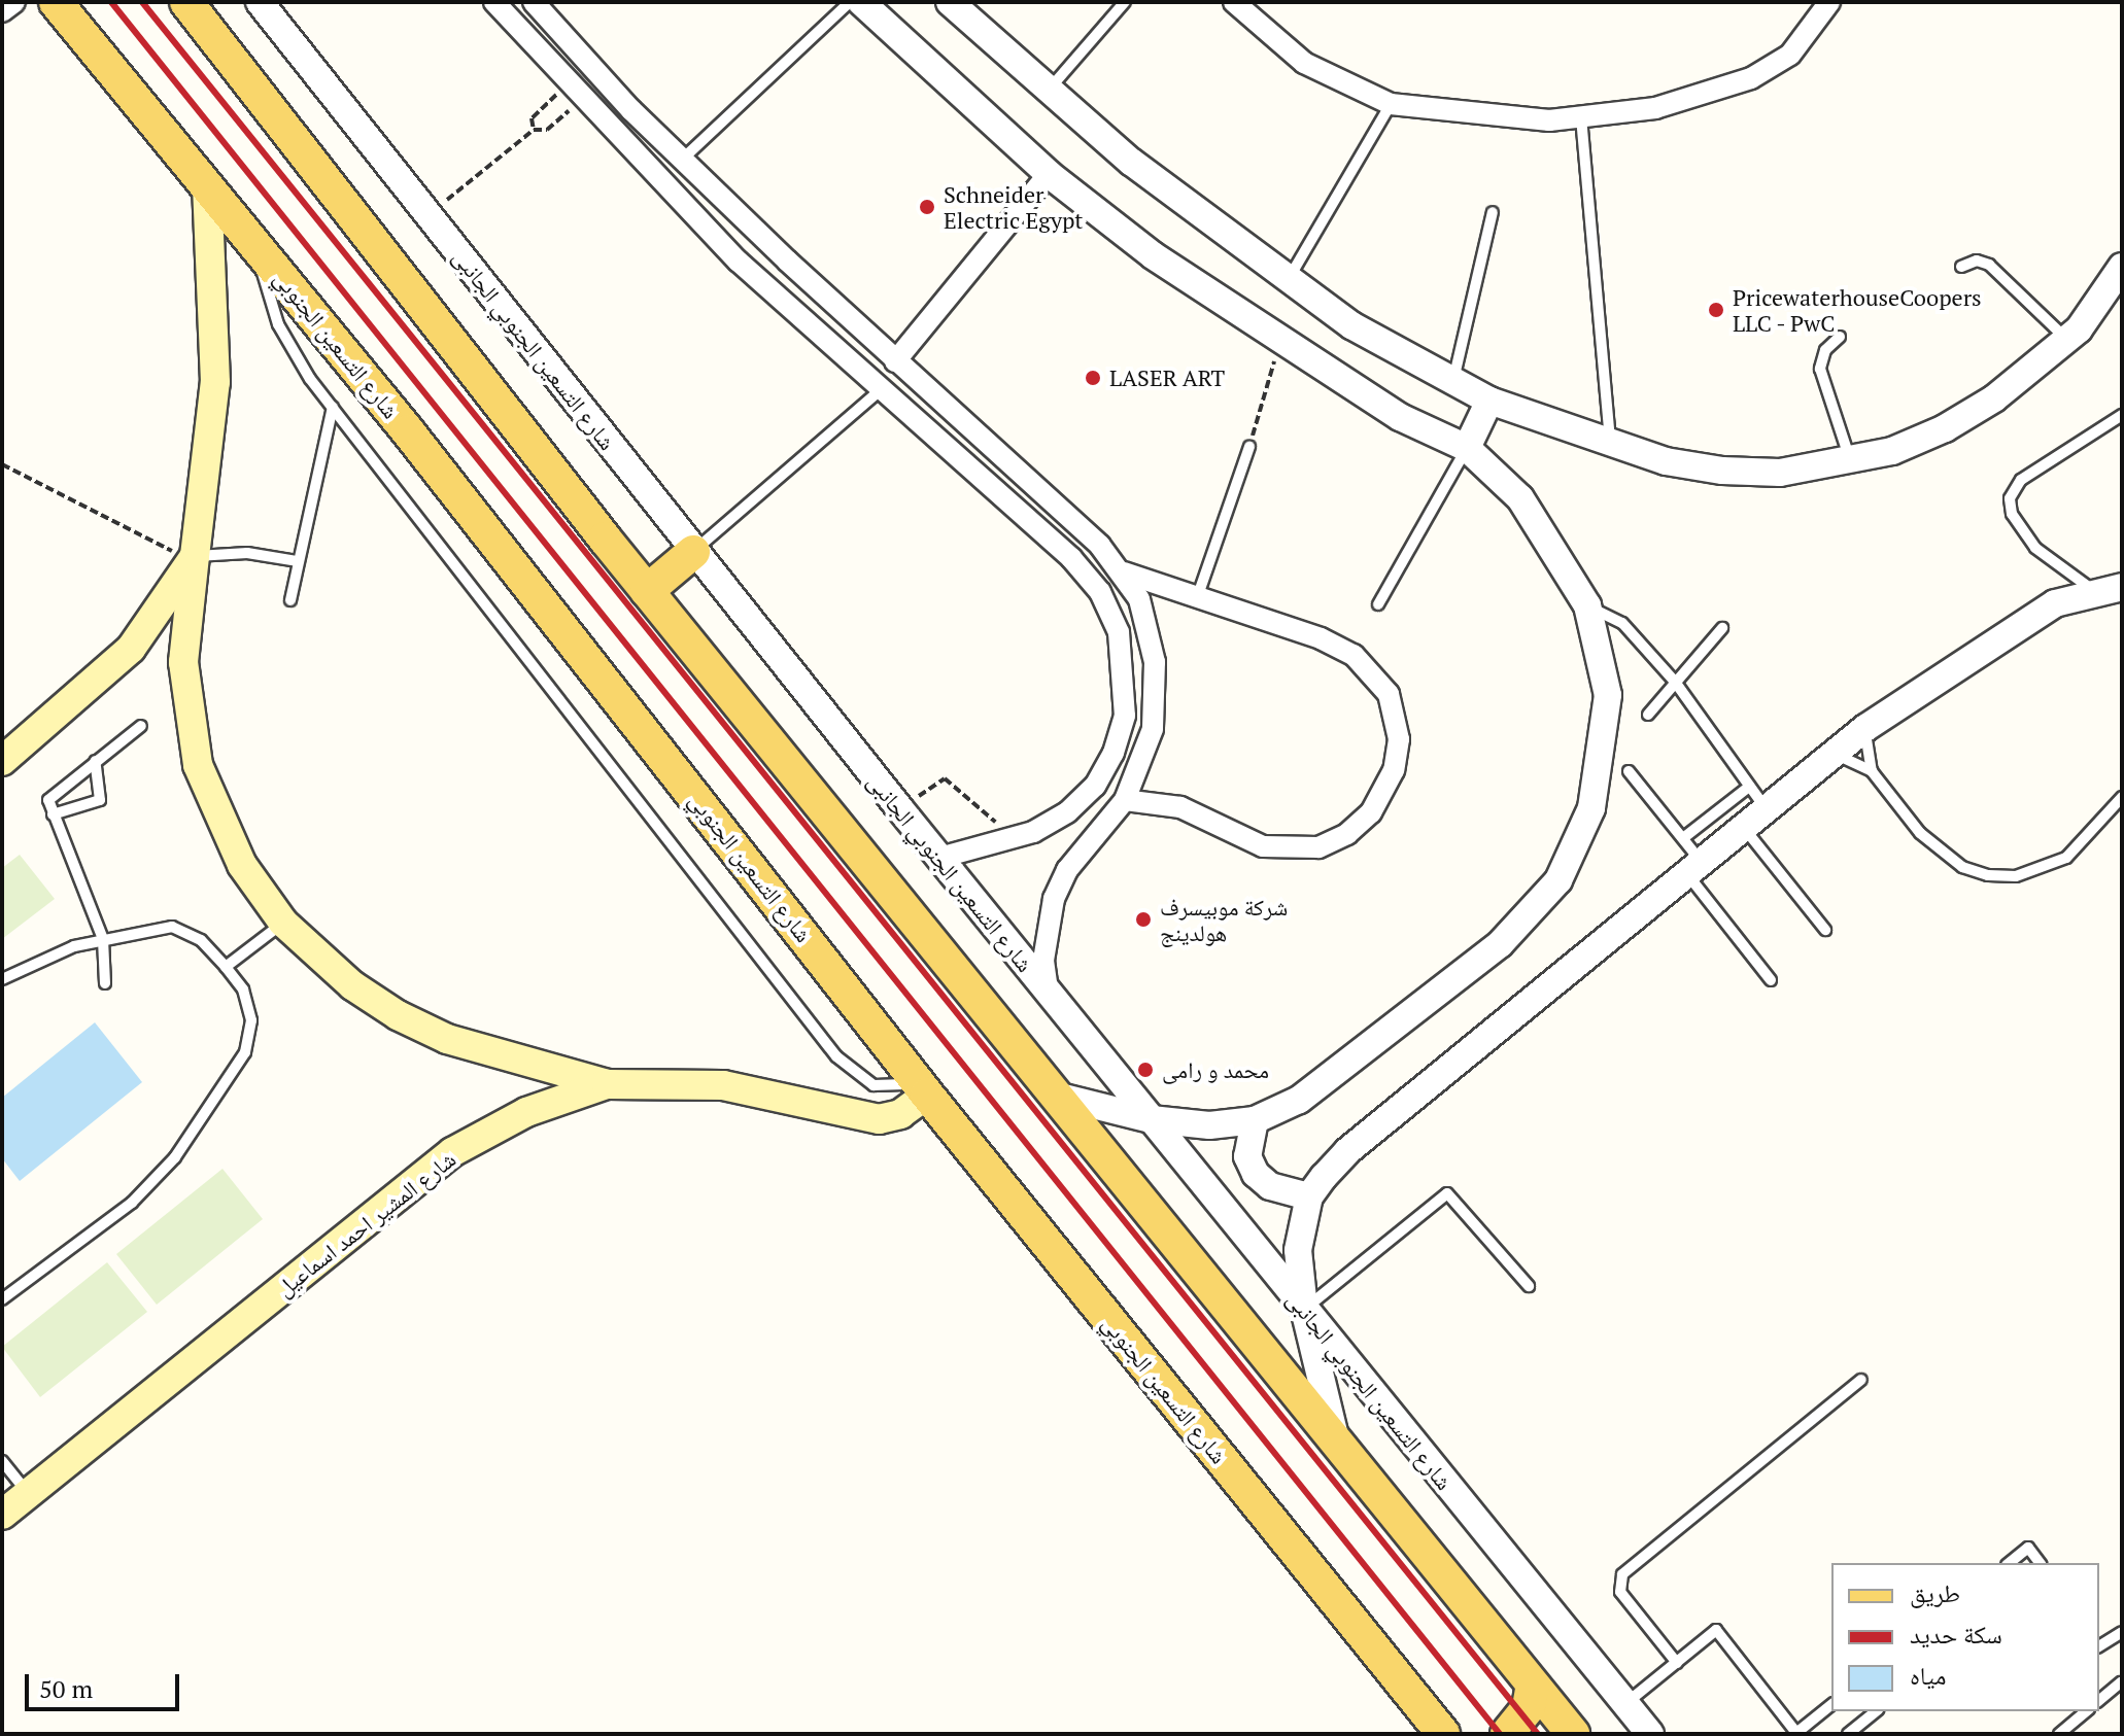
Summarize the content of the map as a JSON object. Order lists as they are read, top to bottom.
{
  "streets": {
    "main road": ["شارع التسعين الجنوبي", "شارع المشير احمد اسماعيل"],
    "street": ["شارع التسعين الجنوبي الجانبى"]
  },
  "crossings": [
    ["شارع التسعين الجنوبي", "شارع المشير احمد اسماعيل"]
  ],
  "places": [
    "Schneider Electric Egypt",
    "PricewaterhouseCoopers LLC - PwC",
    "LASER ART",
    "شركة موبيسرف هولدينج",
    "محمد و رامى"
  ],
  "legend": ["طريق", "سكة حديد", "مياه"],
  "scale_bar": "50 m"
}
